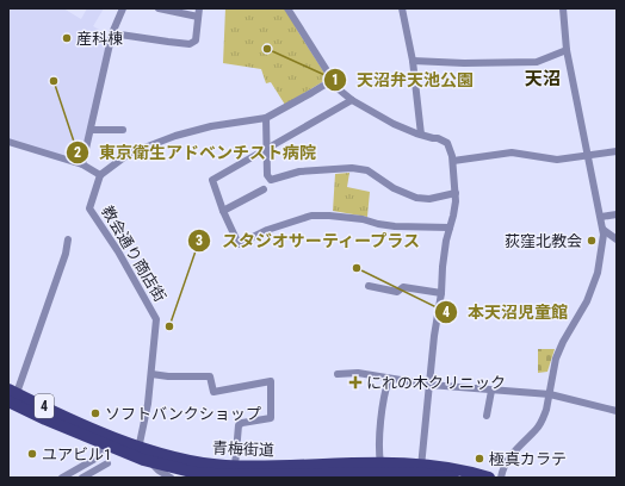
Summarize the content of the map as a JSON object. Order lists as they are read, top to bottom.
{
  "streets": {
    "main road": ["4", "青梅街道"],
    "street": ["教会通り商店街"]
  },
  "crossings": [
    ["教会通り商店街", "青梅街道"]
  ],
  "districts": ["天沼"],
  "places": {
    "other": [
      "産科棟",
      "天沼弁天池公園",
      "東京衛生アドベンチスト病院",
      "荻窪北教会",
      "本天沼児童館",
      "スタジオサーティープラス",
      "ソフトバンクショップ",
      "ユアビル1",
      "極真カラテ"
    ],
    "health": ["にれの木クリニック"]
  }
}
